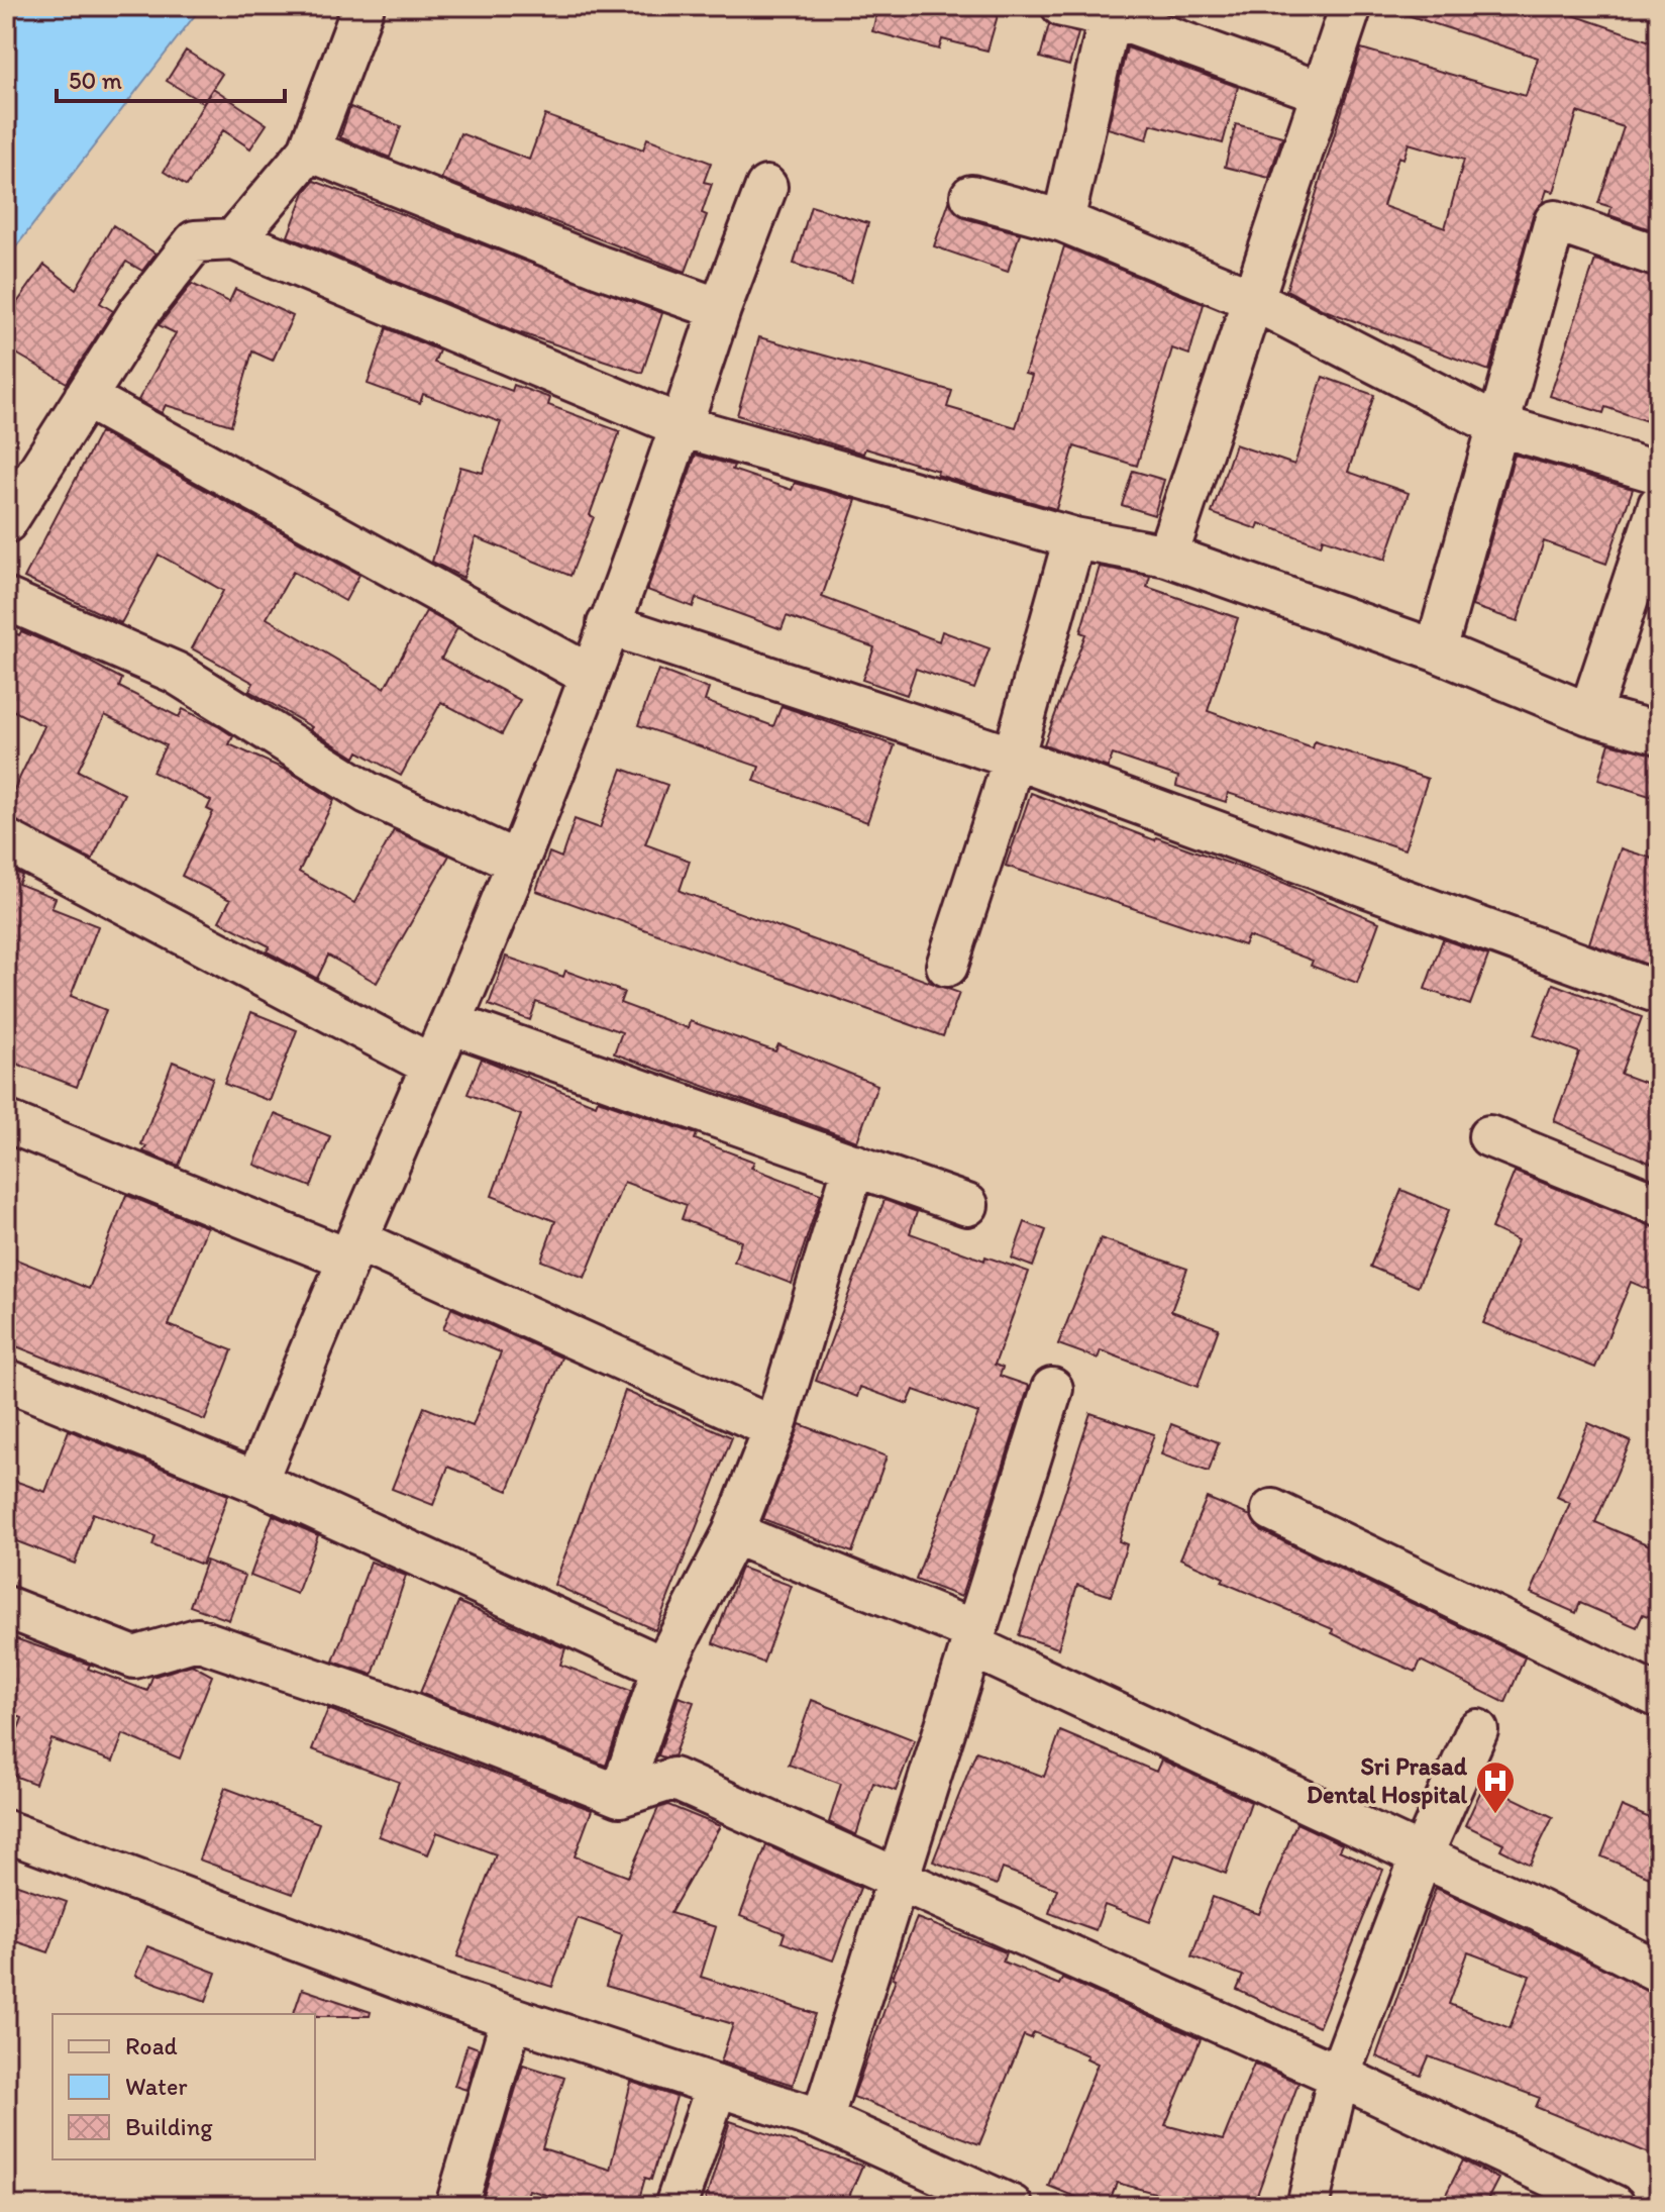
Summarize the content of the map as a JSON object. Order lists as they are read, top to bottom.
{
  "places": {
    "hospital": ["Sri Prasad Dental Hospital"]
  },
  "legend": ["Road", "Water", "Building"],
  "scale_bar": "50 m"
}
